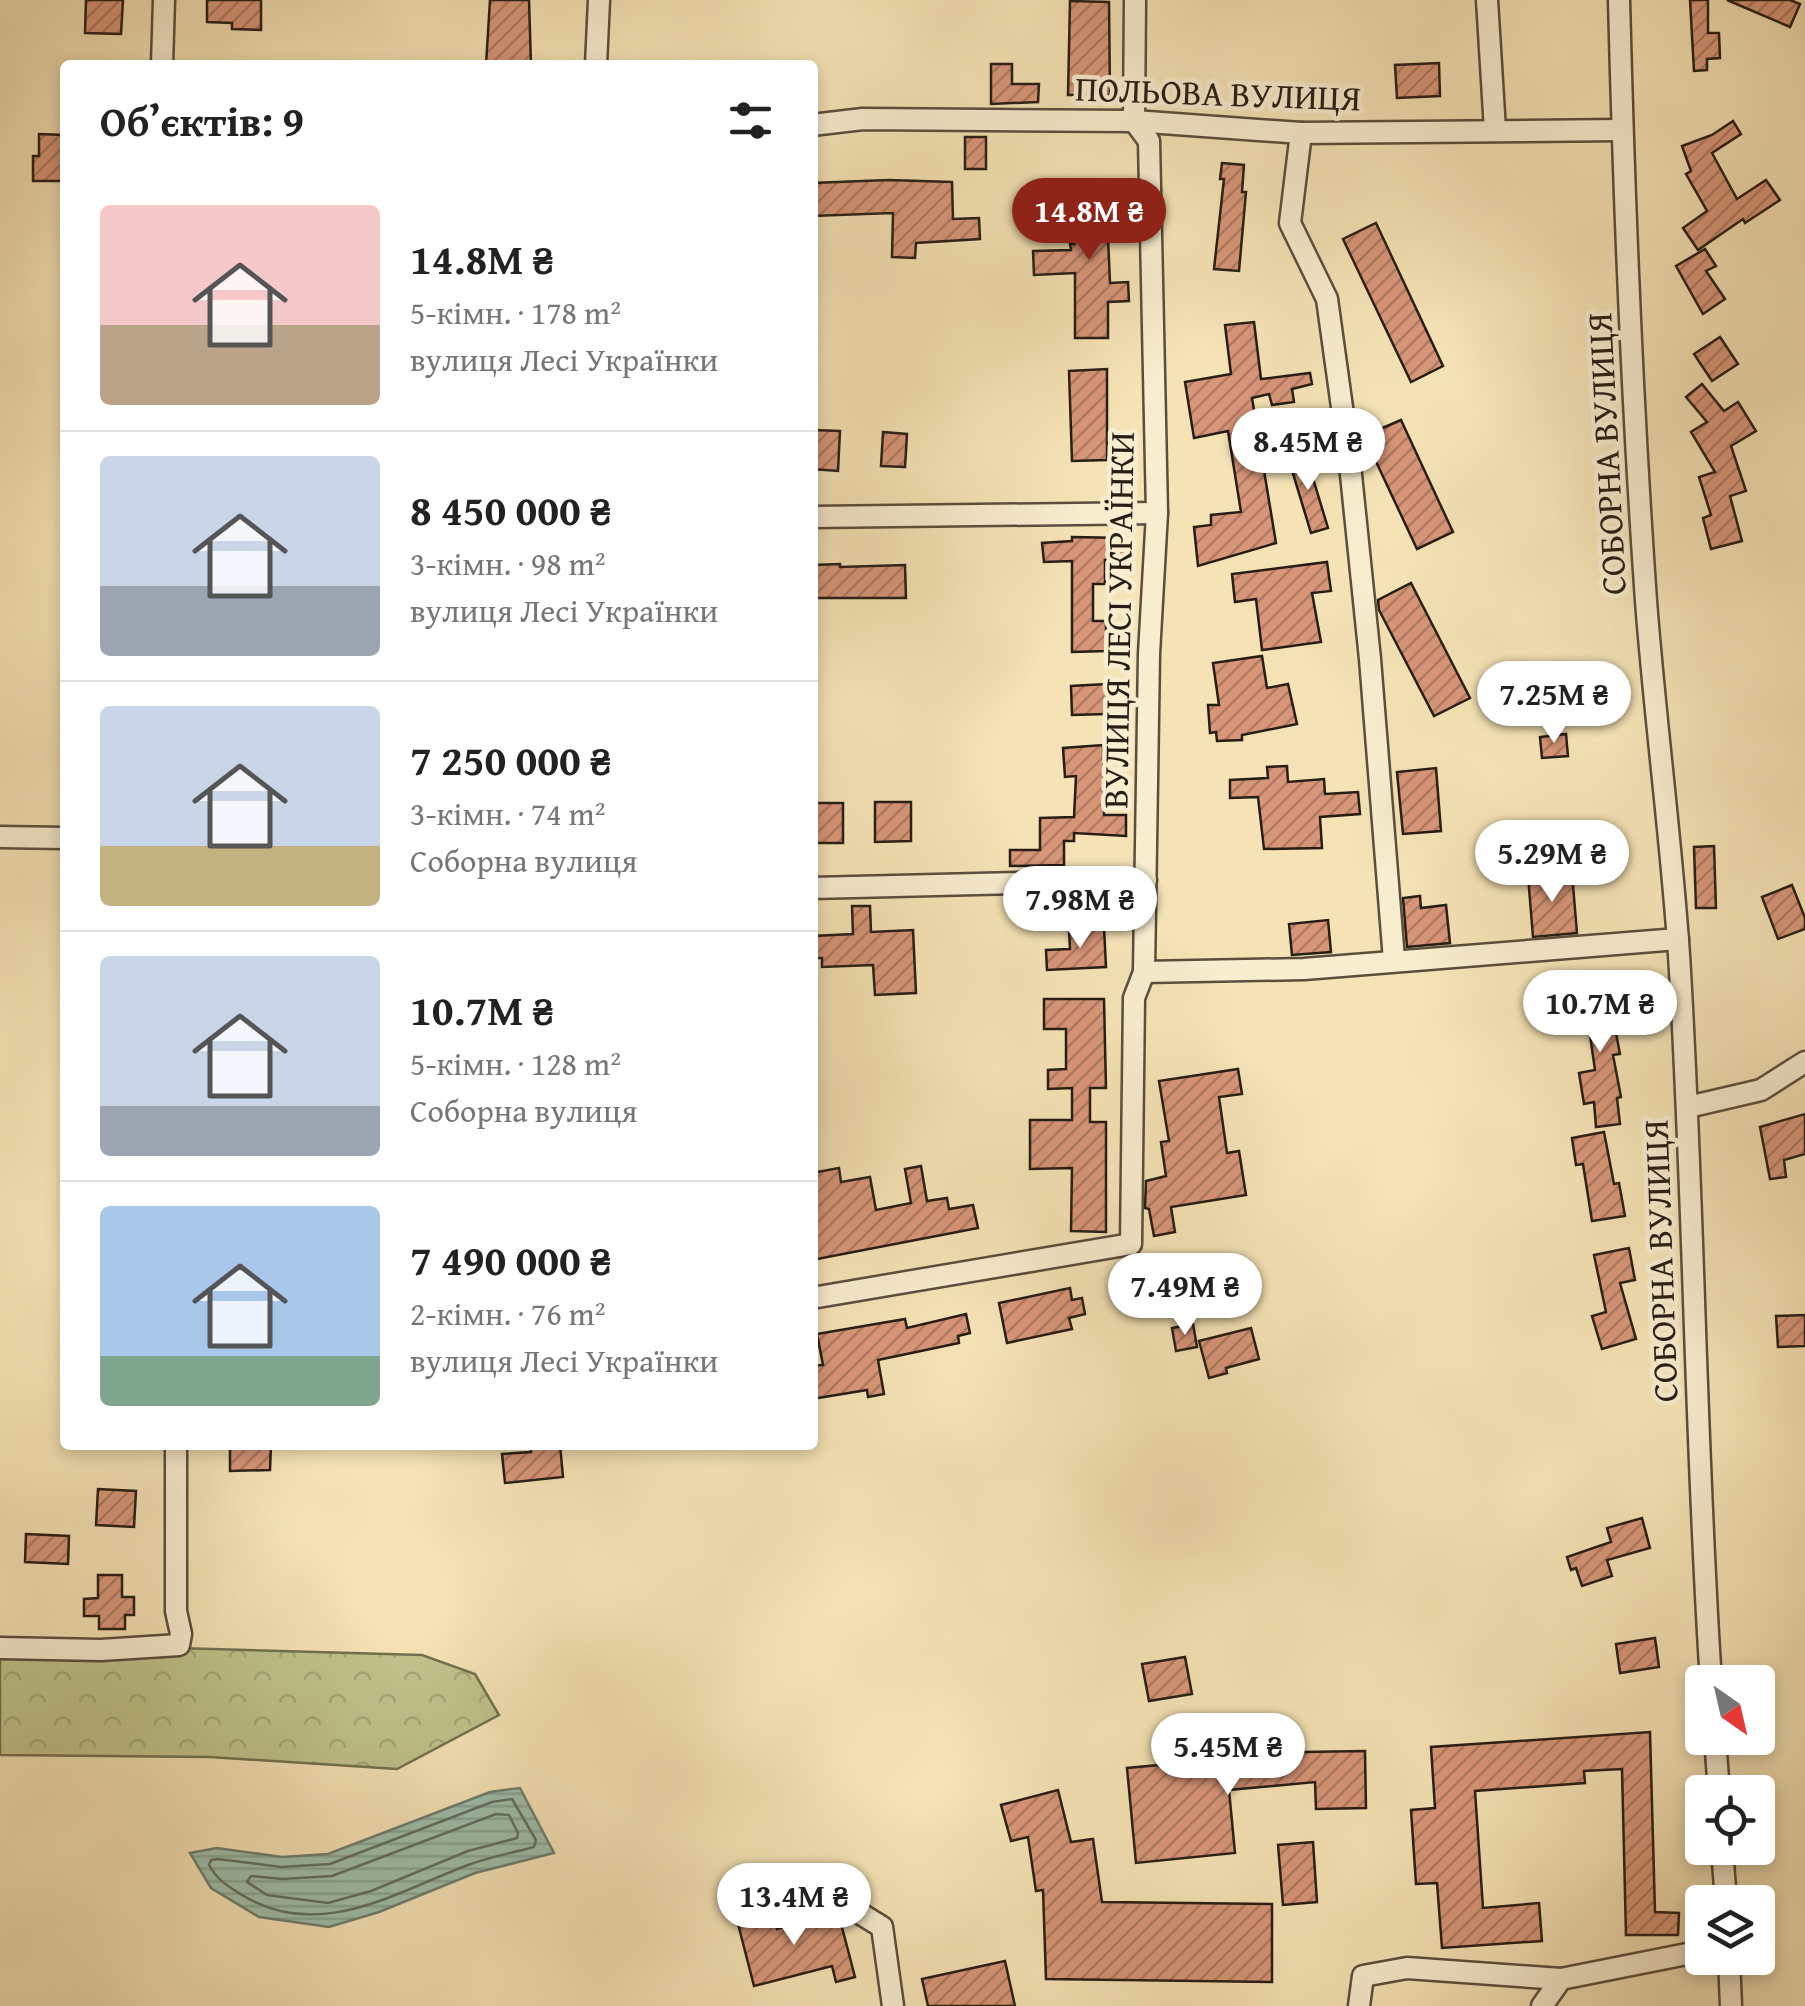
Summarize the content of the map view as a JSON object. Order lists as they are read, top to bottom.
{
  "streets": {
    "street": ["ПОЛЬОВА ВУЛИЦЯ", "СОБОРНА ВУЛИЦЯ", "ВУЛИЦЯ ЛЕСІ УКРАЇНКИ"]
  },
  "crossings": [
    ["ПОЛЬОВА ВУЛИЦЯ", "СОБОРНА ВУЛИЦЯ"],
    ["ПОЛЬОВА ВУЛИЦЯ", "ВУЛИЦЯ ЛЕСІ УКРАЇНКИ"]
  ],
  "north": "bottom right",
  "page": {
    "heading": "Об’єктів: 9",
    "price": [
      "14.8M ₴",
      "8.45M ₴",
      "7.25M ₴",
      "5.29M ₴",
      "7.98M ₴",
      "10.7M ₴",
      "7.49M ₴",
      "5.45M ₴",
      "13.4M ₴"
    ],
    "list": [
      {
        "name": "14.8M ₴",
        "note": "5-кімн. · 178 m² · вулиця Лесі Українки"
      },
      {
        "name": "8 450 000 ₴",
        "note": "3-кімн. · 98 m² · вулиця Лесі Українки"
      },
      {
        "name": "7 250 000 ₴",
        "note": "3-кімн. · 74 m² · Соборна вулиця"
      },
      {
        "name": "10.7M ₴",
        "note": "5-кімн. · 128 m² · Соборна вулиця"
      },
      {
        "name": "7 490 000 ₴",
        "note": "2-кімн. · 76 m² · вулиця Лесі Українки"
      }
    ]
  }
}
